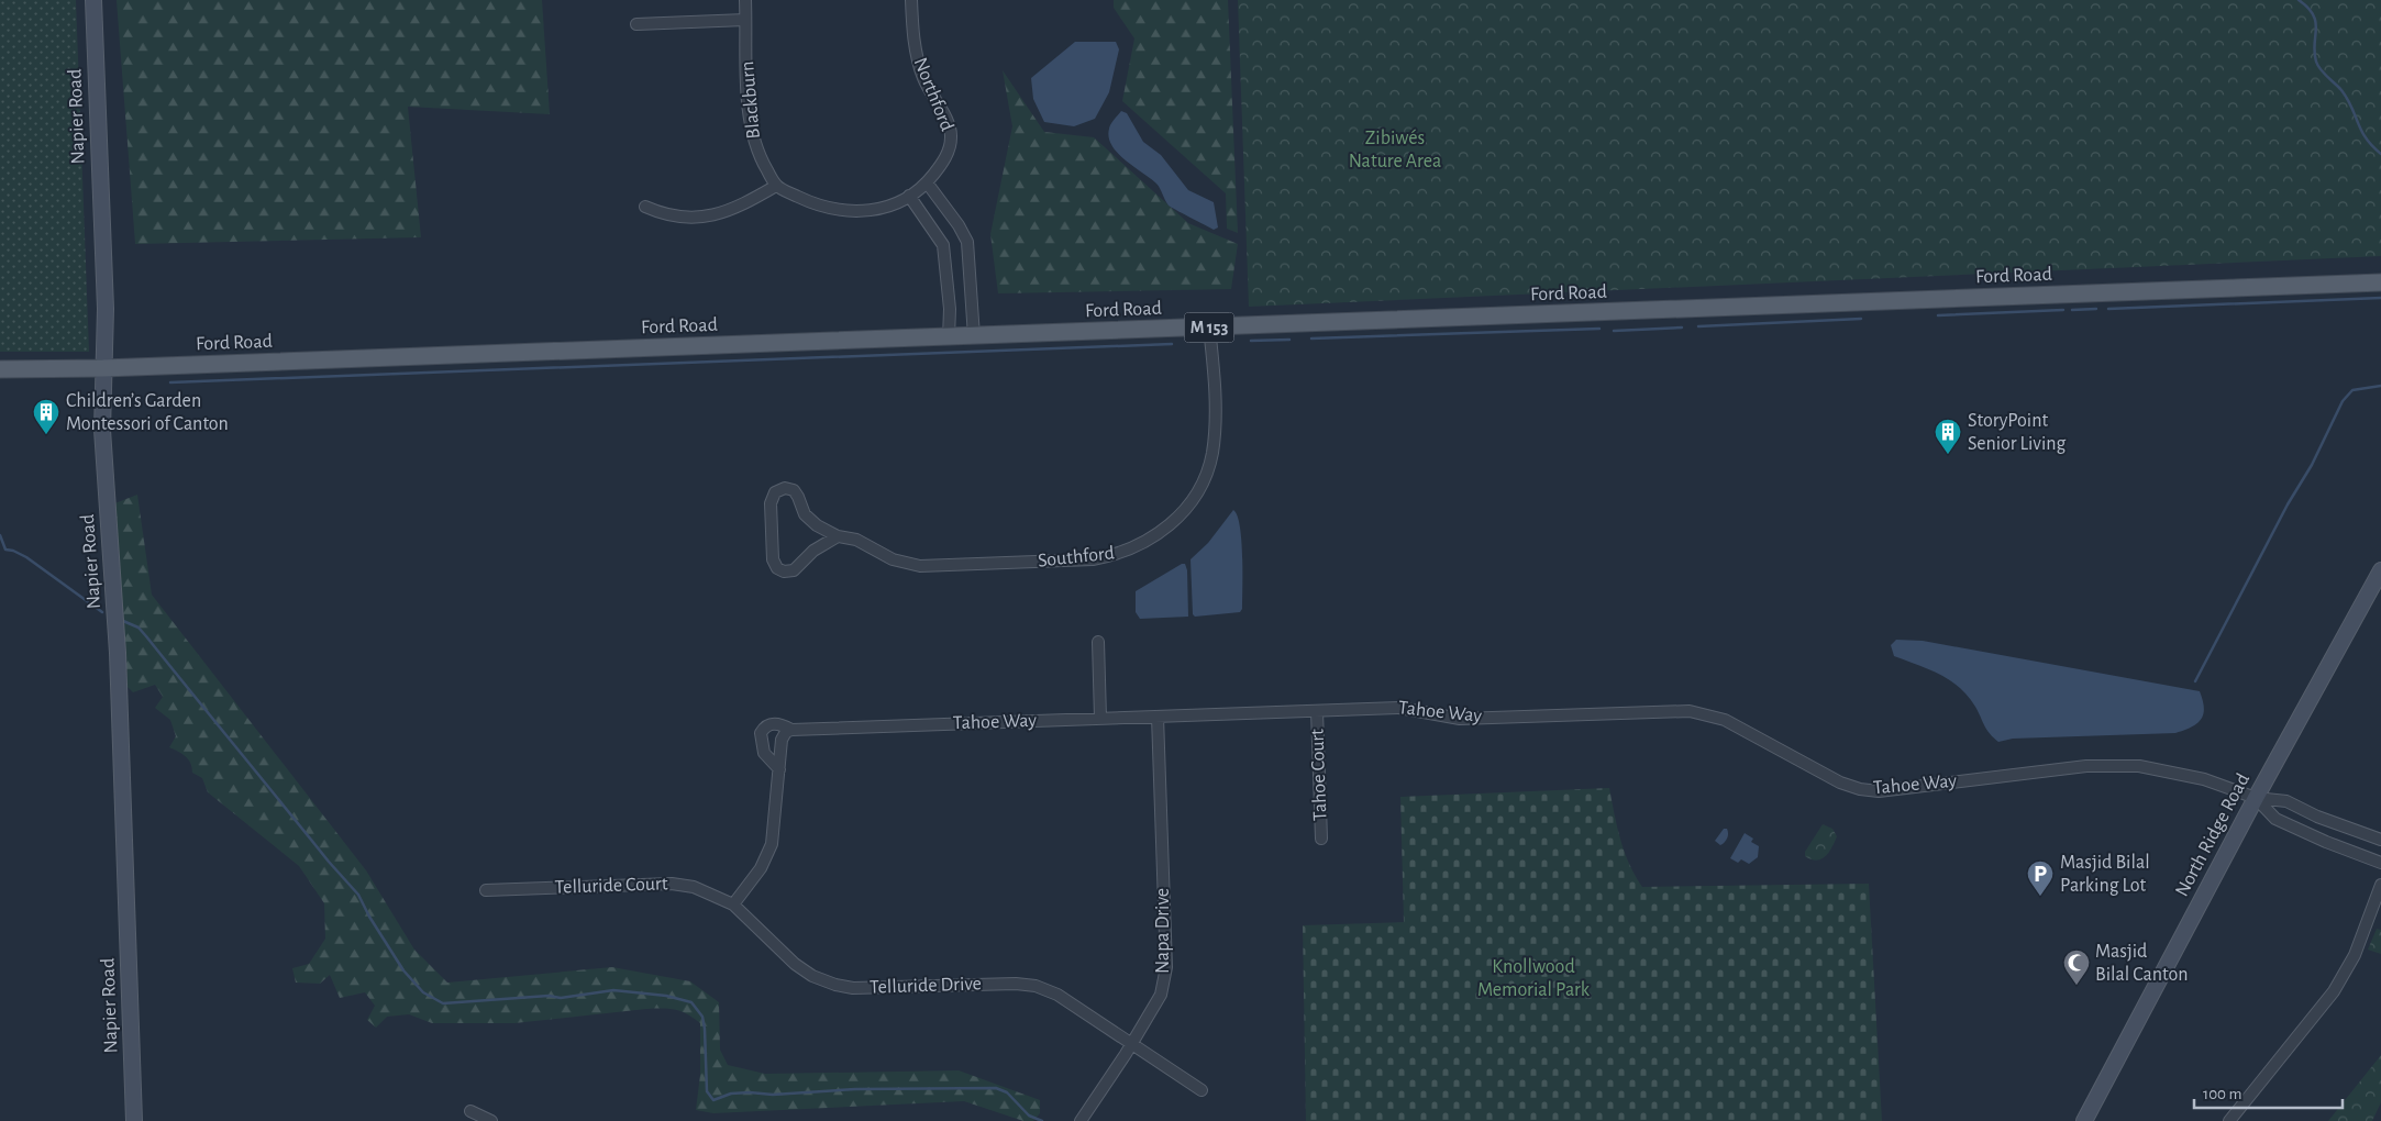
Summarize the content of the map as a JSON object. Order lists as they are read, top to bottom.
{
  "streets": {
    "main road": ["Ford Road", "M 153"],
    "street": [
      "Northford",
      "Blackburn",
      "Napier Road",
      "Southford",
      "Tahoe Way",
      "Tahoe Court",
      "North Ridge Road",
      "Telluride Court",
      "Napa Drive",
      "Telluride Drive"
    ]
  },
  "crossings": [
    ["Napier Road", "Ford Road"],
    ["Ford Road", "Southford"],
    ["Tahoe Way", "Tahoe Court"],
    ["Tahoe Way", "North Ridge Road"],
    ["Tahoe Way", "Napa Drive"],
    ["Telluride Court", "Telluride Drive"],
    ["Napa Drive", "Telluride Drive"]
  ],
  "parks": ["Zibiwés Nature Area", "Knollwood Memorial Park"],
  "places": {
    "building": ["Children’s Garden Montessori of Canton", "StoryPoint Senior Living"],
    "parking": ["Masjid Bilal Parking Lot"],
    "mosque": ["Masjid Bilal Canton"]
  },
  "scale_bar": "100 m"
}
